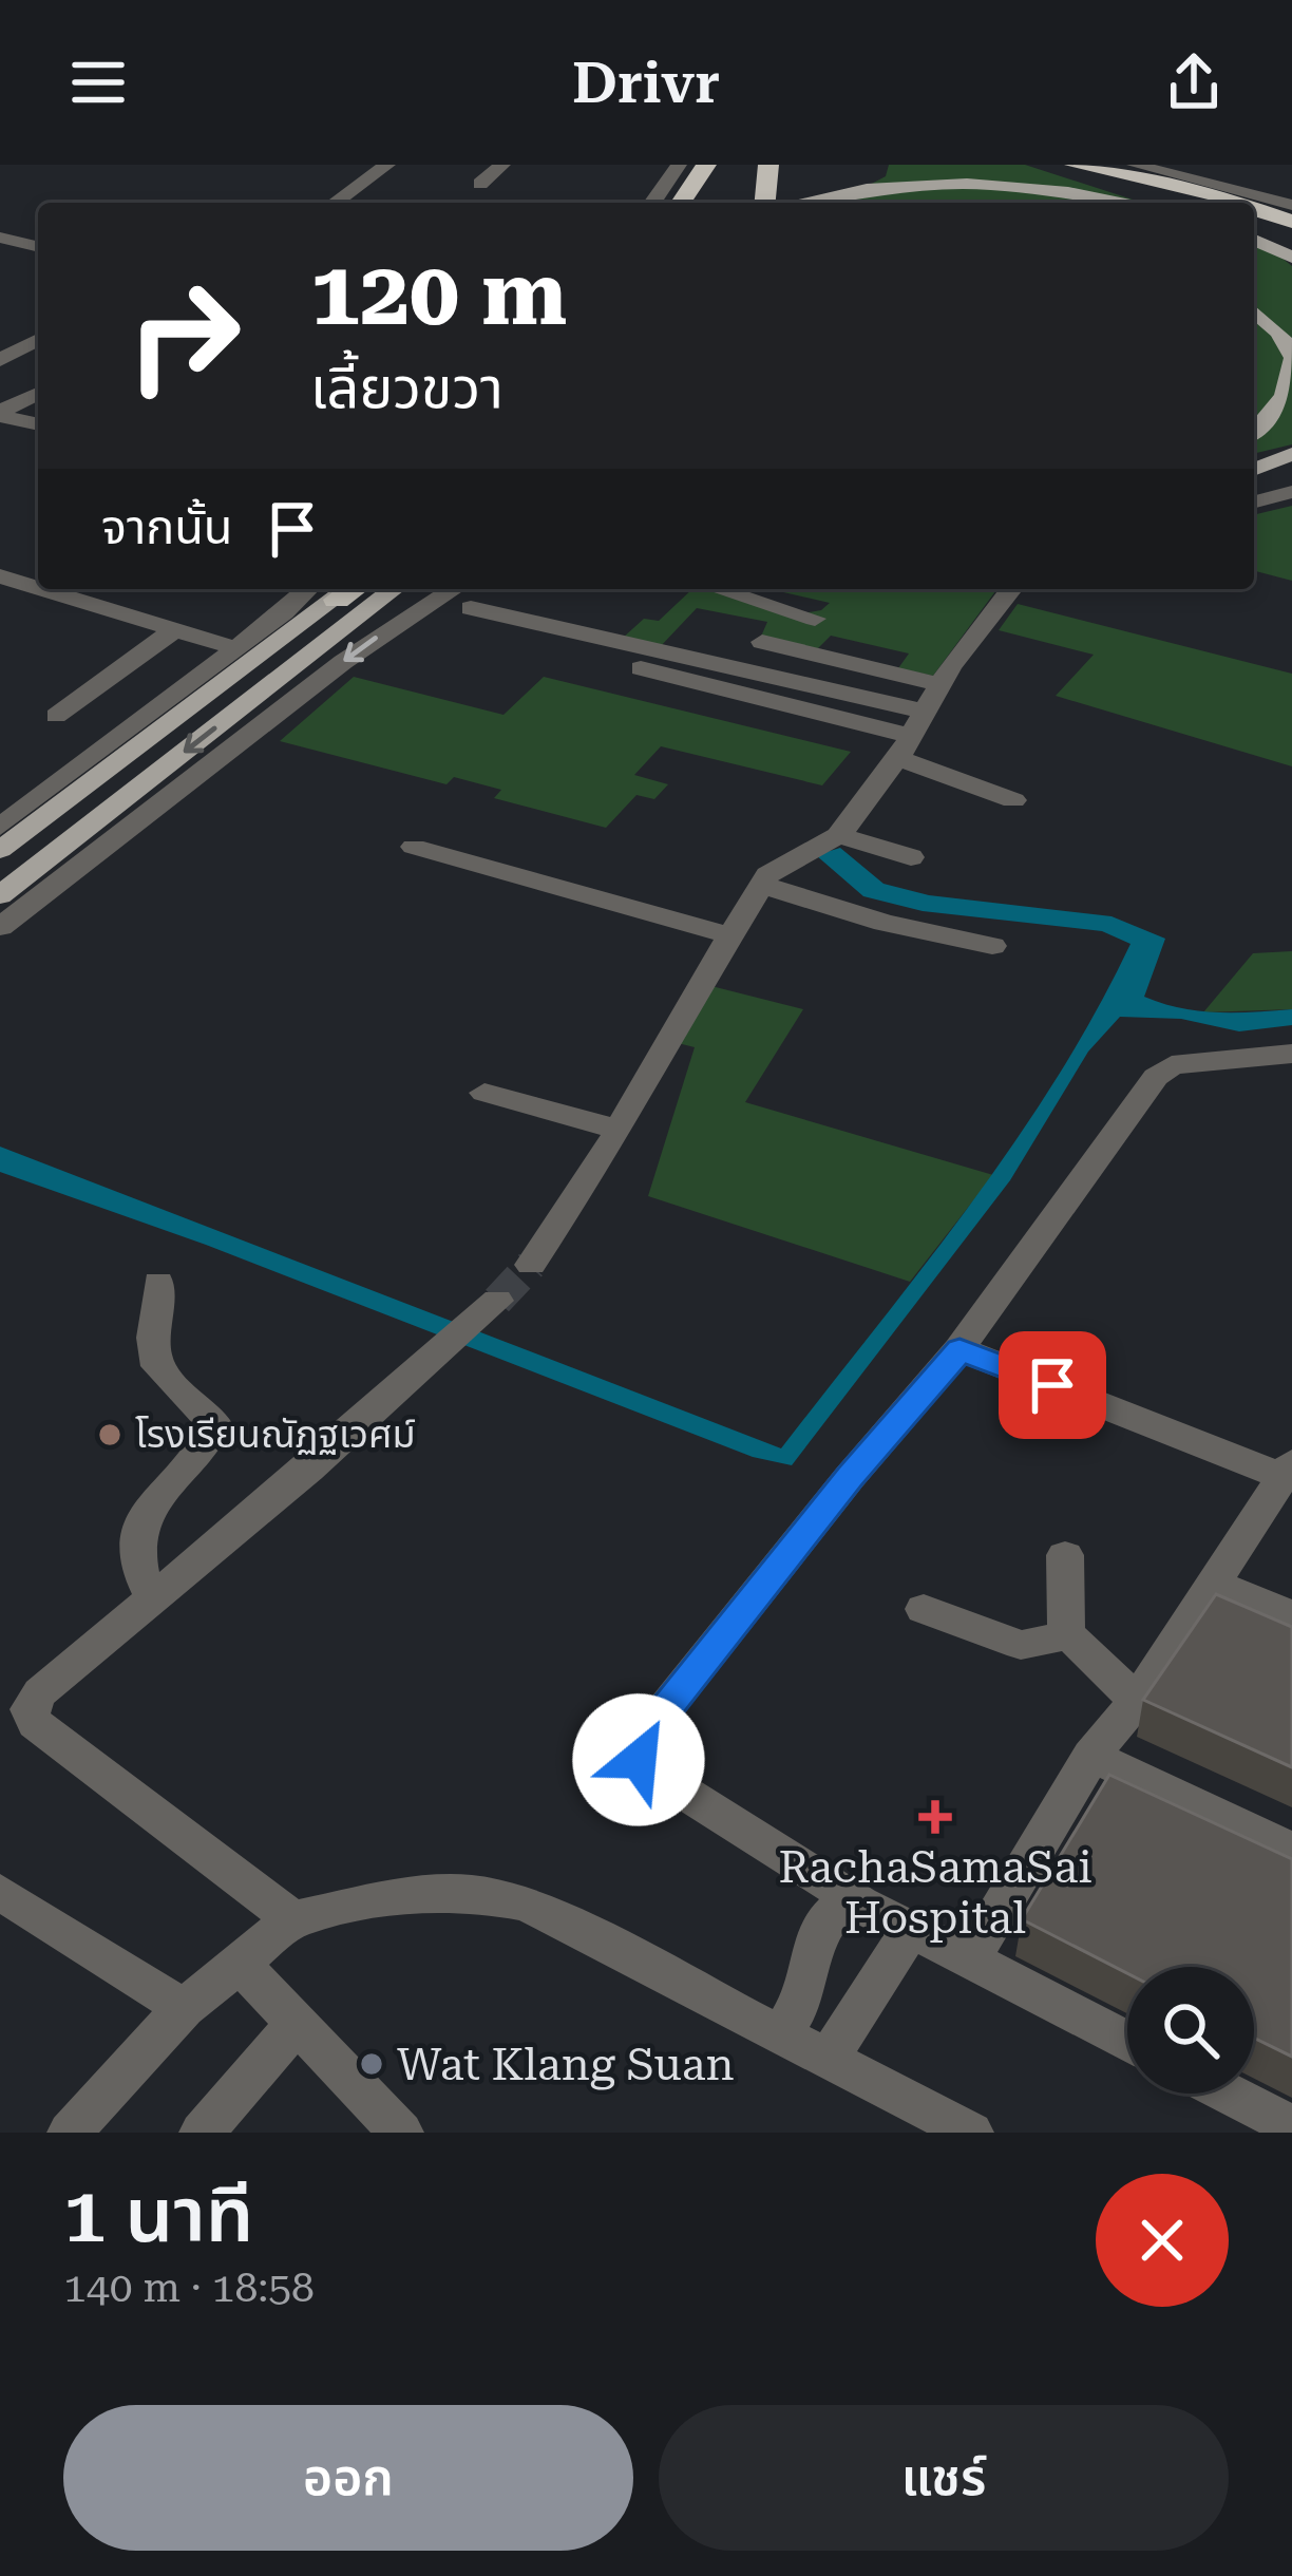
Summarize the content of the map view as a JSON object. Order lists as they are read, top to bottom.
{
  "places": {
    "other": ["โรงเรียนณัฏฐเวศม์", "Wat Klang Suan"],
    "health": ["RachaSamaSai Hospital"]
  },
  "page": {
    "header": "Drivr",
    "turn": ["120 m", "เลี้ยวขวา"],
    "then": "จากนั้น",
    "heading": ["1 นาที", "140 m · 18:58"],
    "buttons": ["ออก", "แชร์"]
  }
}
